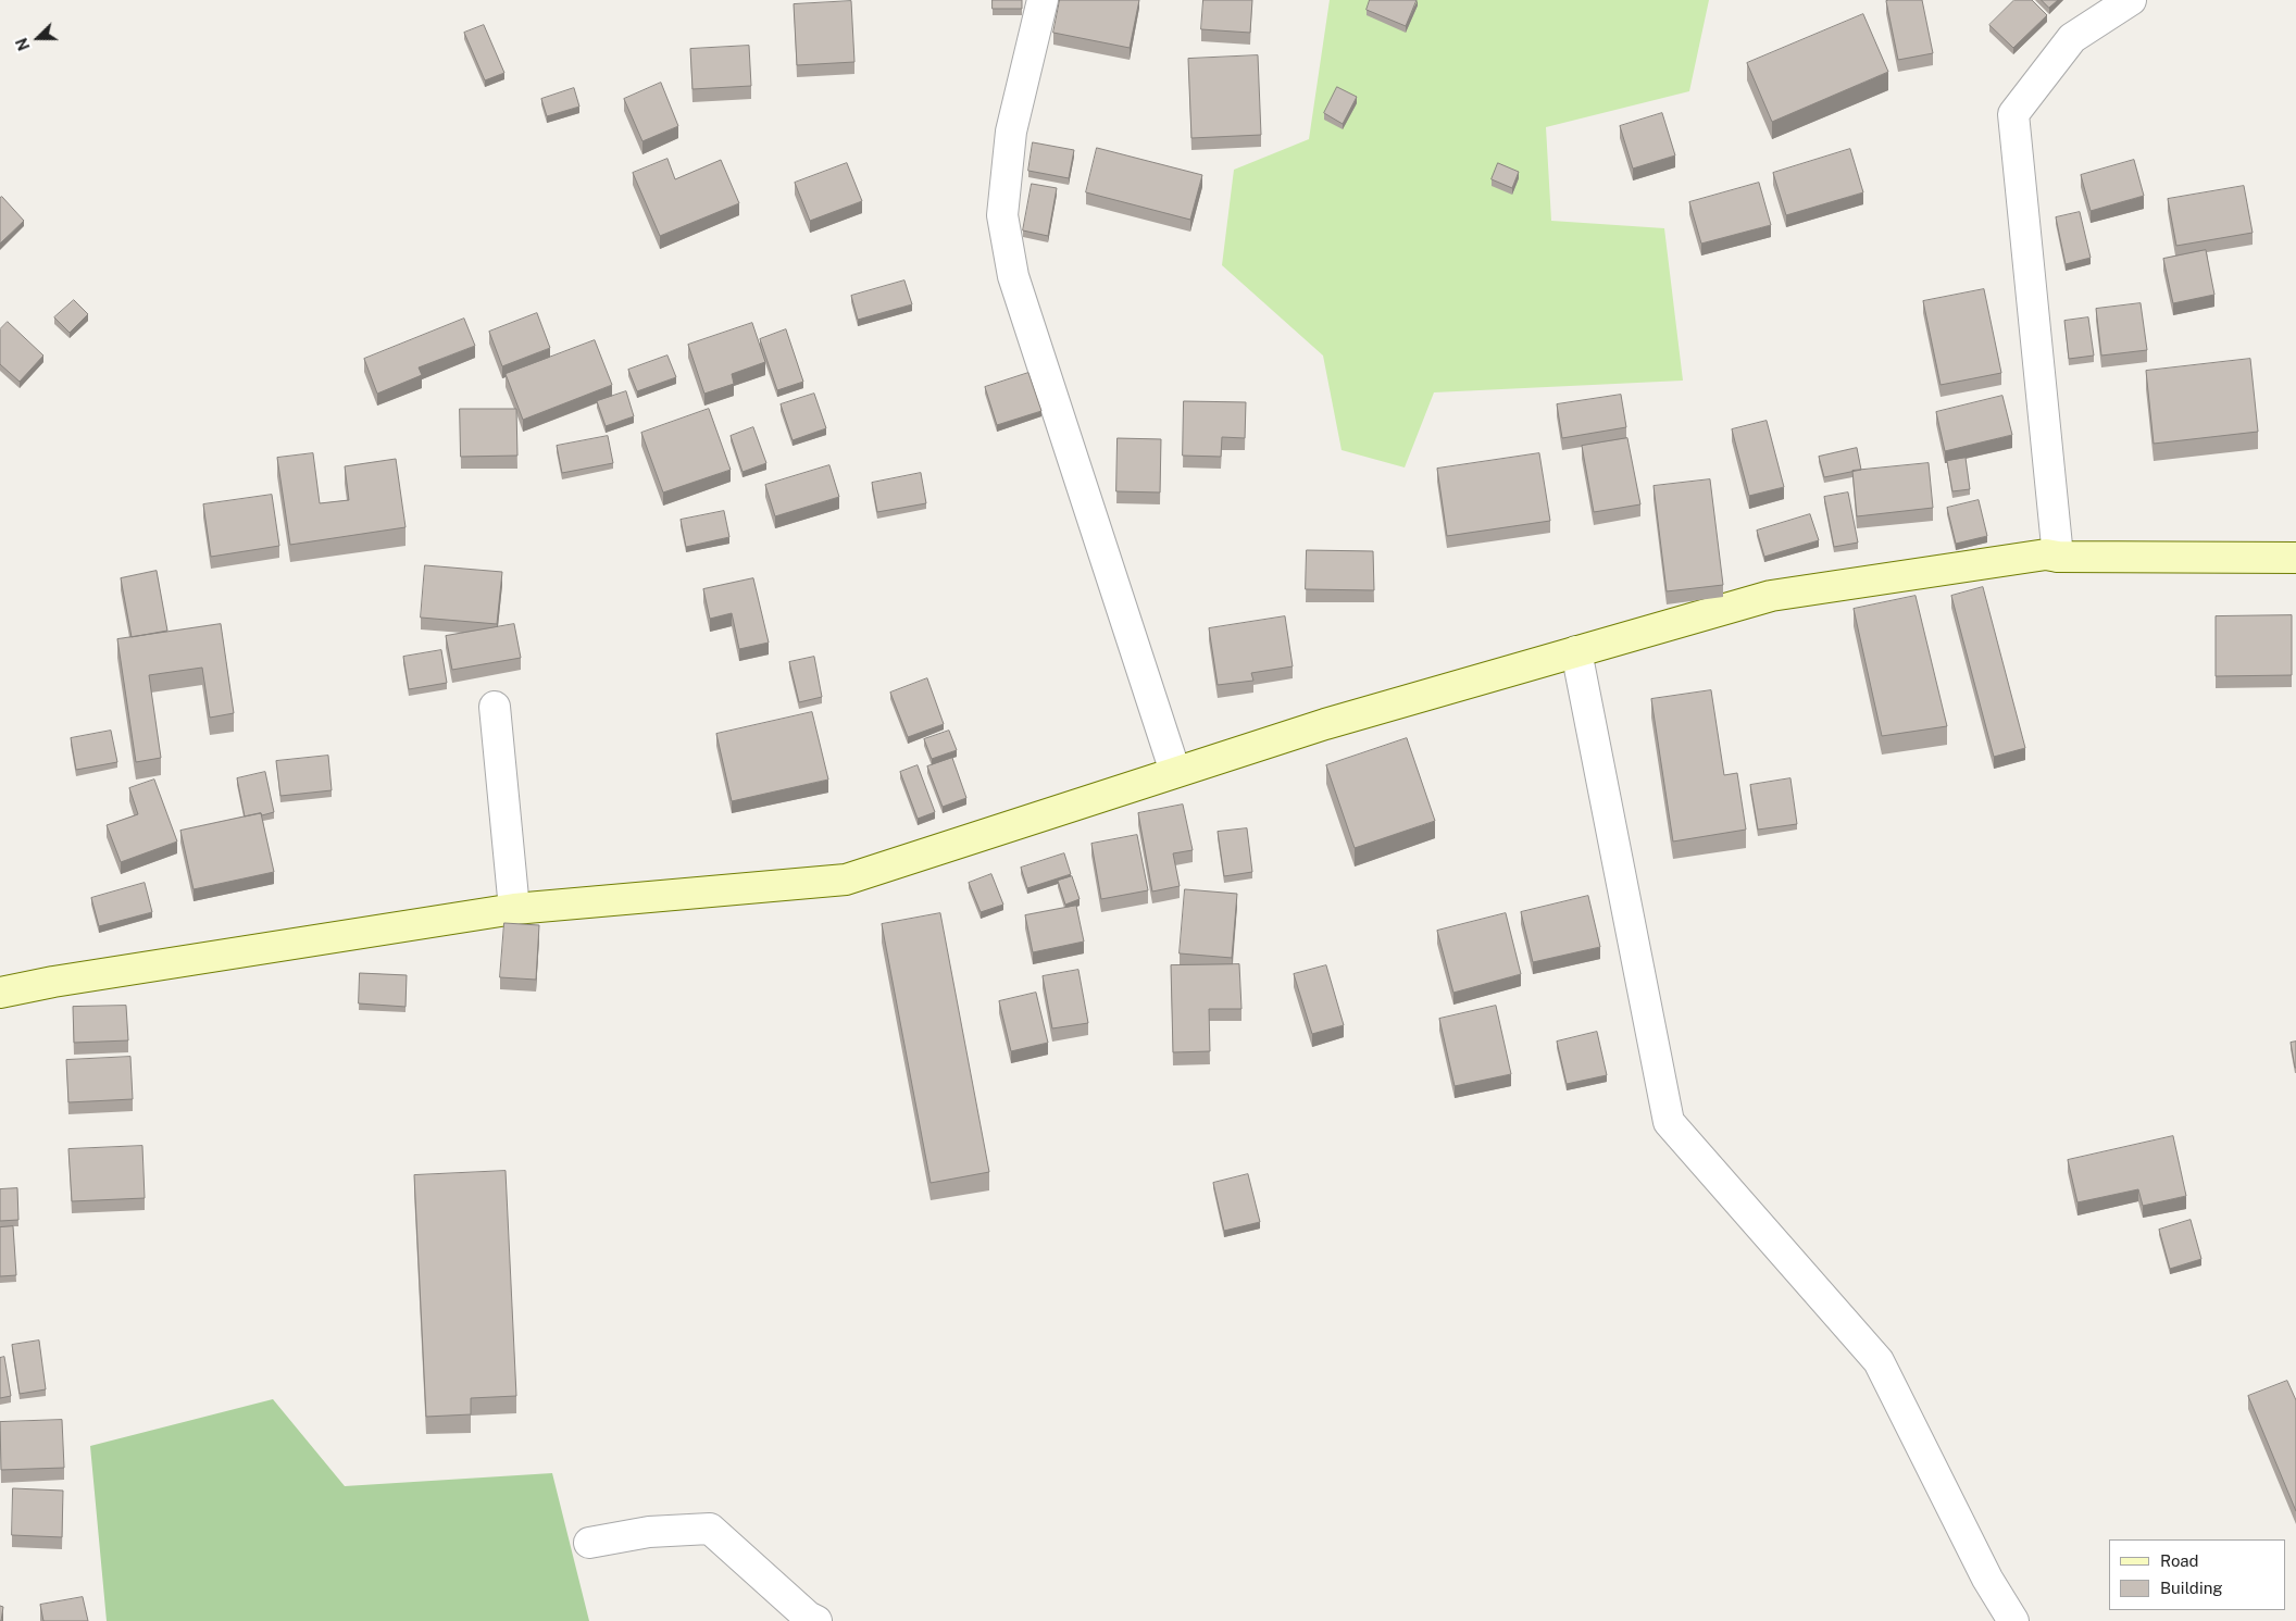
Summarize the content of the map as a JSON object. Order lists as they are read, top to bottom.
{
  "legend": ["Road", "Building"],
  "north": "left"
}
